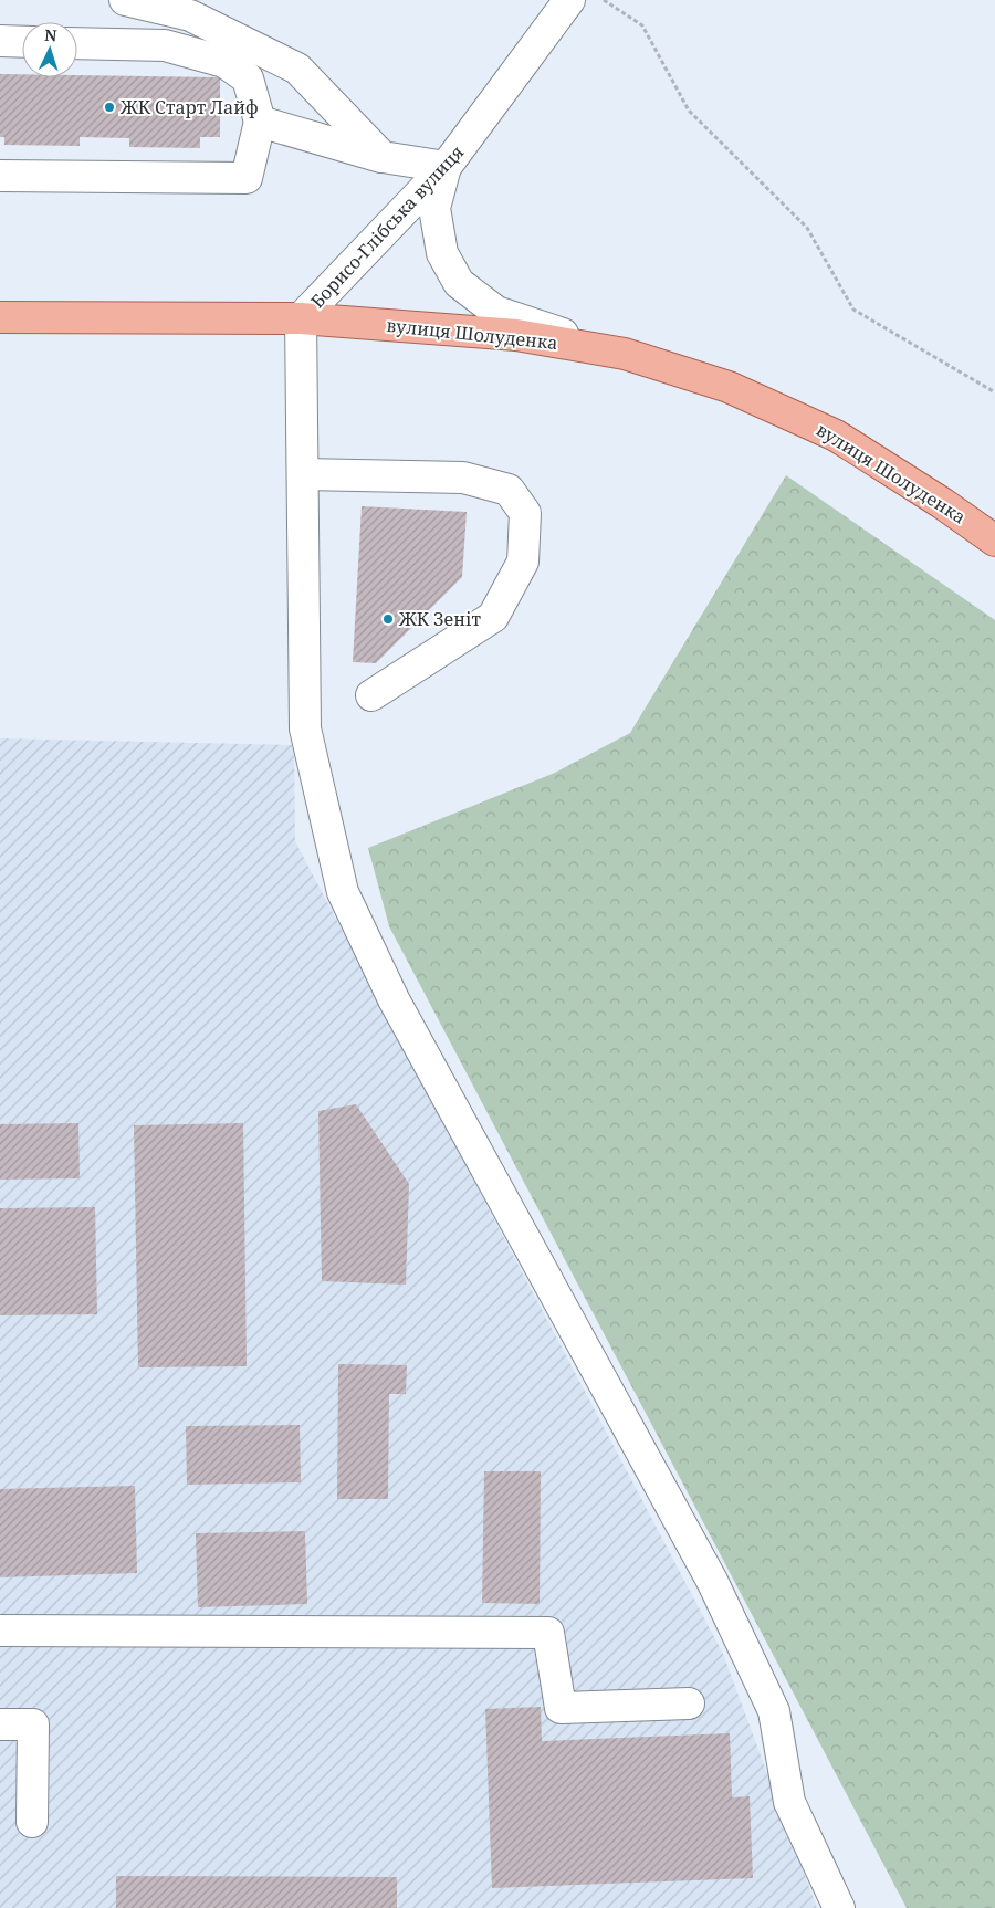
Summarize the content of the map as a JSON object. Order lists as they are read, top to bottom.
{
  "streets": {
    "main road": ["вулиця Шолуденка"],
    "street": ["Борисо-Глібська вулиця"]
  },
  "crossings": [
    ["Борисо-Глібська вулиця", "вулиця Шолуденка"]
  ],
  "places": ["ЖК Старт Лайф", "ЖК Зеніт"],
  "north": "top"
}
